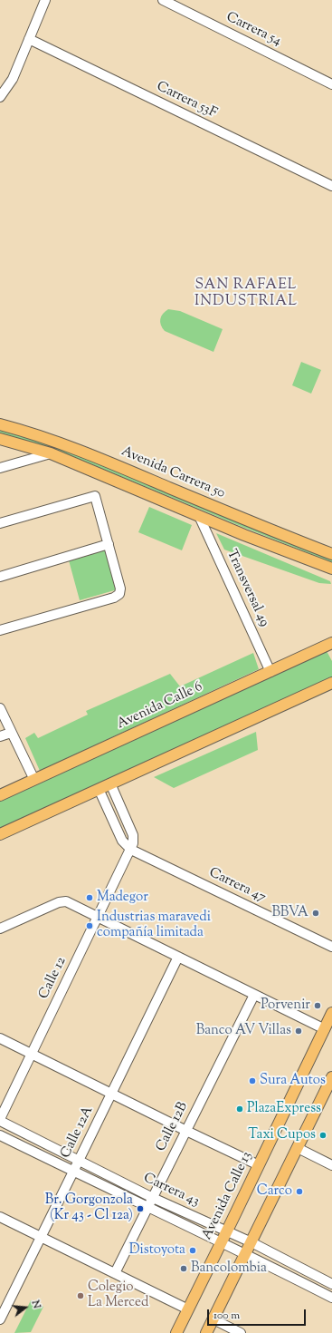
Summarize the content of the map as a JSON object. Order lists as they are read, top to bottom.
{
  "streets": {
    "main road": ["Avenida Carrera 50", "Avenida Calle 6", "Avenida Calle 13"],
    "street": [
      "Carrera 54",
      "Carrera 53F",
      "Transversal 49",
      "Carrera 47",
      "Calle 12",
      "Calle 12B",
      "Calle 12A",
      "Carrera 43"
    ]
  },
  "crossings": [
    ["Transversal 49", "Avenida Calle 6"],
    ["Carrera 47", "Calle 12"],
    ["Calle 12", "Carrera 43"],
    ["Calle 12B", "Carrera 43"],
    ["Calle 12A", "Carrera 43"],
    ["Carrera 43", "Avenida Calle 13"]
  ],
  "districts": ["SAN RAFAEL INDUSTRIAL"],
  "places": [
    "Madegor",
    "BBVA",
    "Industrias maravedi compañía limitada",
    "Porvenir",
    "Banco AV Villas",
    "Sura Autos",
    "PlazaExpress",
    "Taxi Cupos",
    "Carco",
    "Br. Gorgonzola (Kr 43 - Cl 12a)",
    "Distoyota",
    "Bancolombia",
    "Colegio La Merced"
  ],
  "scale_bar": "100 m",
  "north": "right"
}
